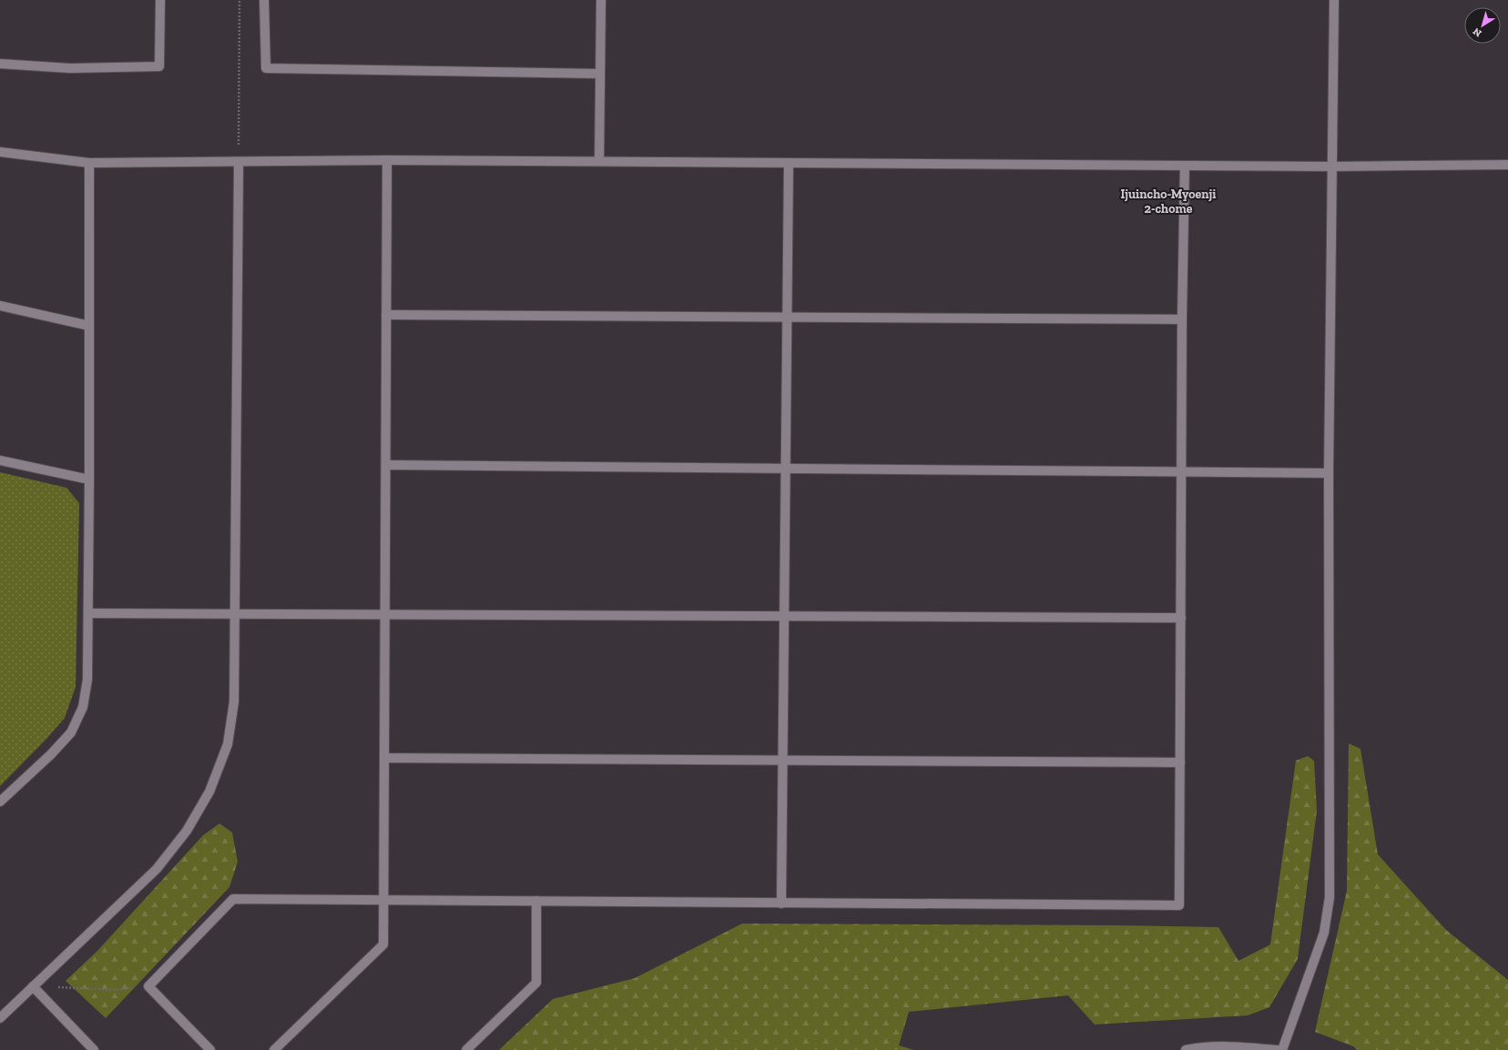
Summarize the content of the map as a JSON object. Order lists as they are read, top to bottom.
{
  "districts": ["Ijuincho-Myoenji 2-chome"],
  "north": "bottom left"
}
